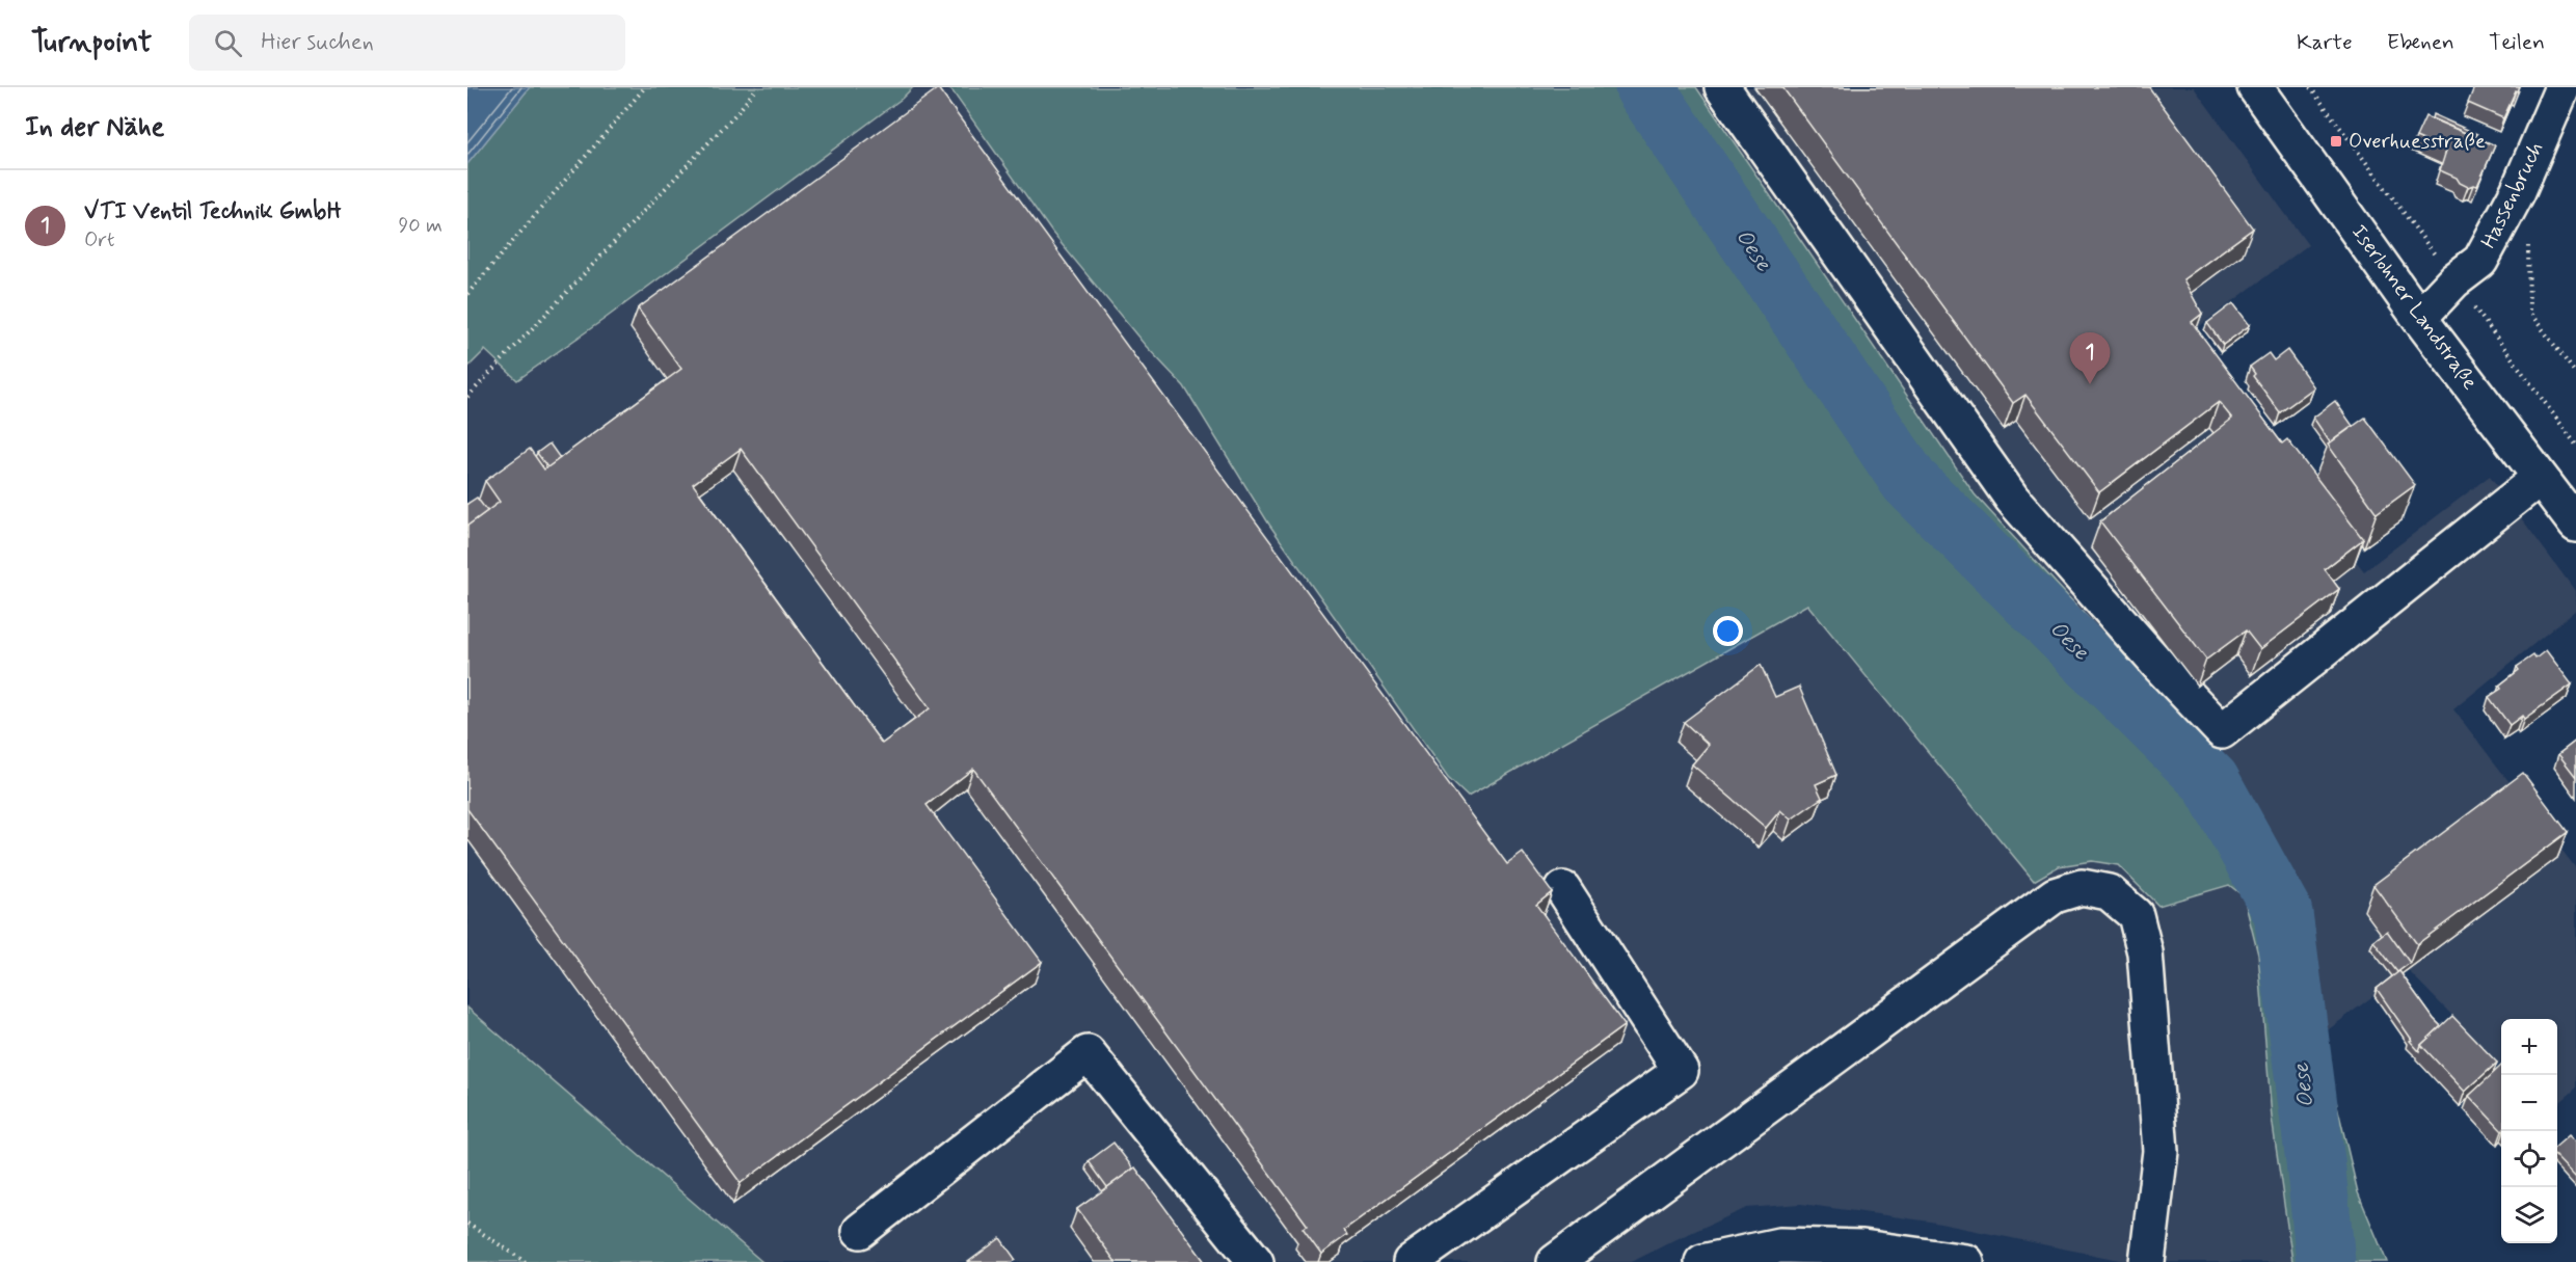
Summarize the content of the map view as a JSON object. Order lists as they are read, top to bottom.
{
  "streets": {
    "street": ["Hassenbruch", "Iserlohner Landstraße"]
  },
  "crossings": [
    ["Hassenbruch", "Iserlohner Landstraße"]
  ],
  "water": ["Oese"],
  "places": {
    "transit": ["Overhuesstraße"]
  },
  "page": {
    "header": "Turnpoint",
    "search": "Hier suchen",
    "nav": ["Karte", "Ebenen", "Teilen"],
    "heading": "In der Nähe",
    "list": [
      {
        "mark": "1",
        "name": "VTI Ventil Technik GmbH",
        "note": "Ort",
        "value": "90 m"
      }
    ],
    "pins": "1",
    "map_buttons": ["+", "−"]
  }
}
